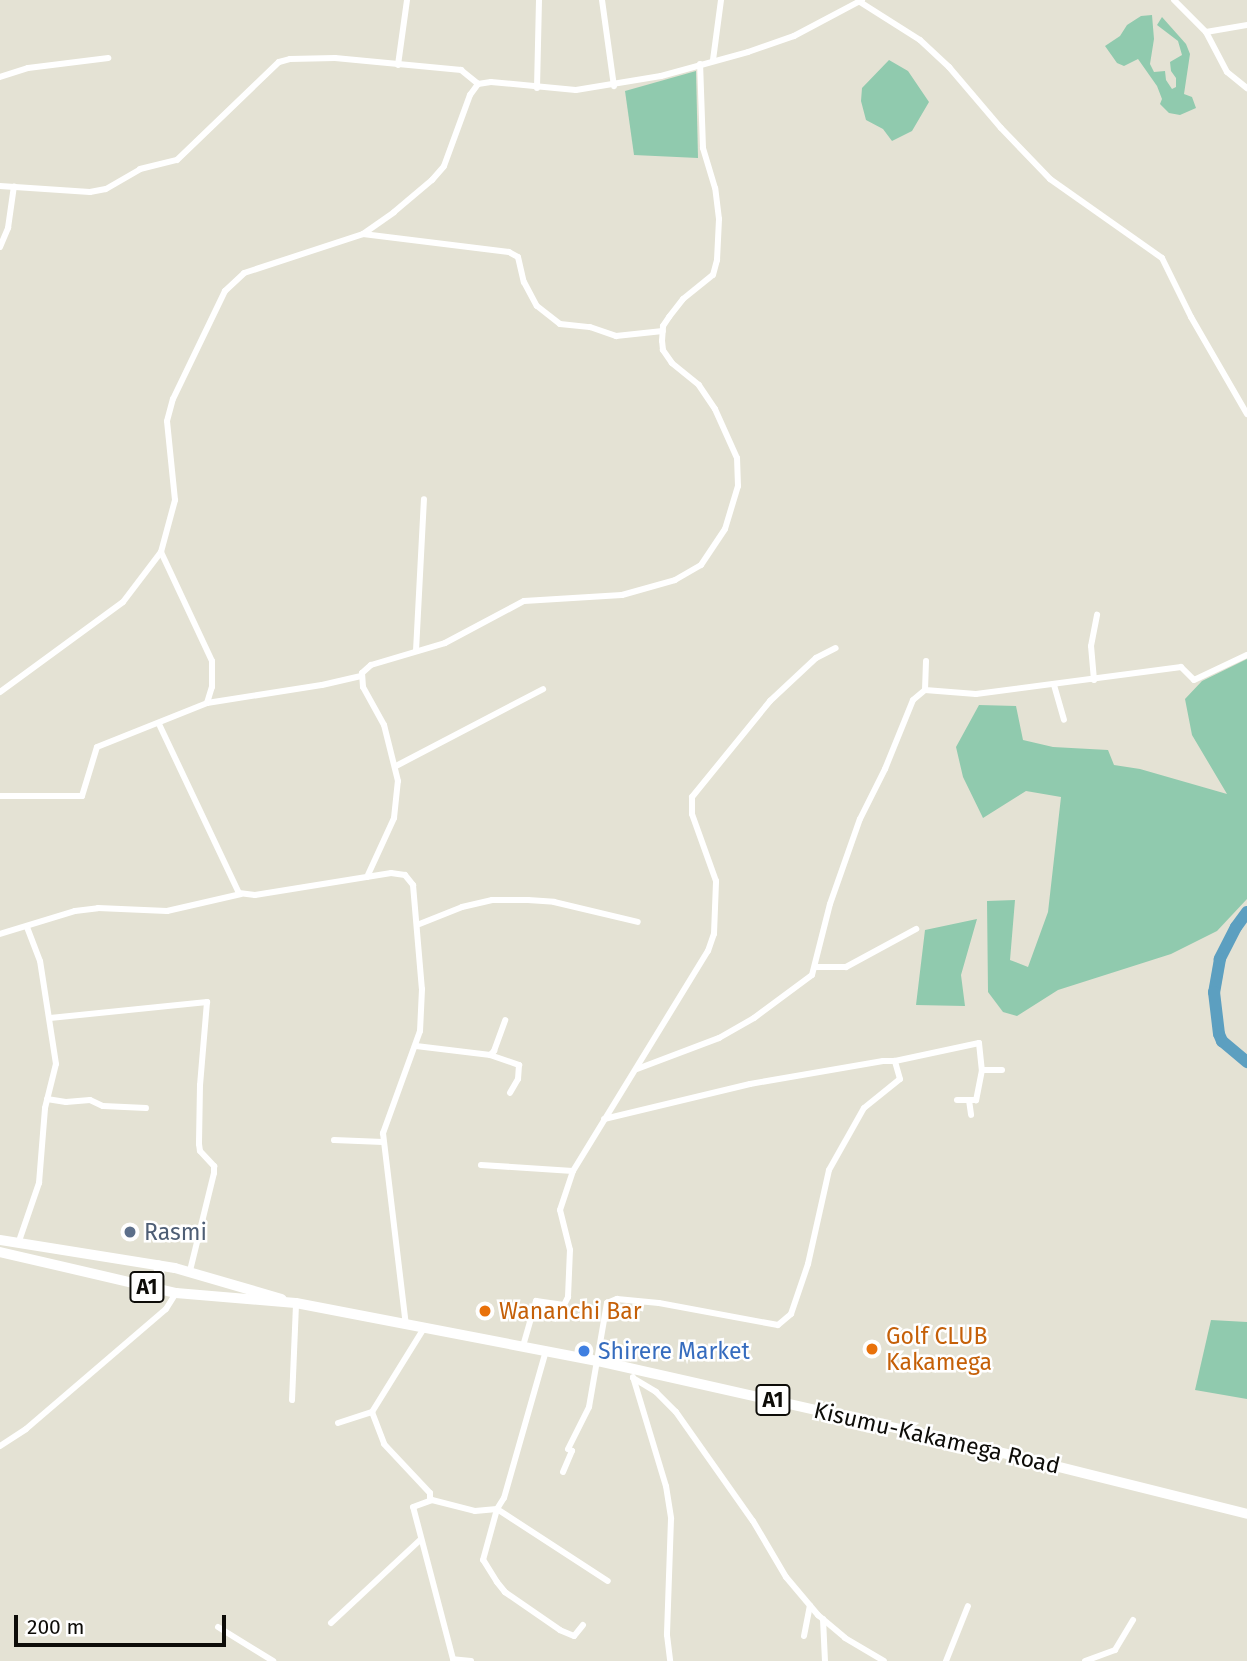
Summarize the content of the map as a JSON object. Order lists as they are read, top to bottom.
{
  "streets": {
    "highway": ["A1", "Kisumu-Kakamega Road"]
  },
  "places": [
    "Rasmi",
    "Wananchi Bar",
    "Golf CLUB Kakamega",
    "Shirere Market"
  ],
  "scale_bar": "200 m"
}
